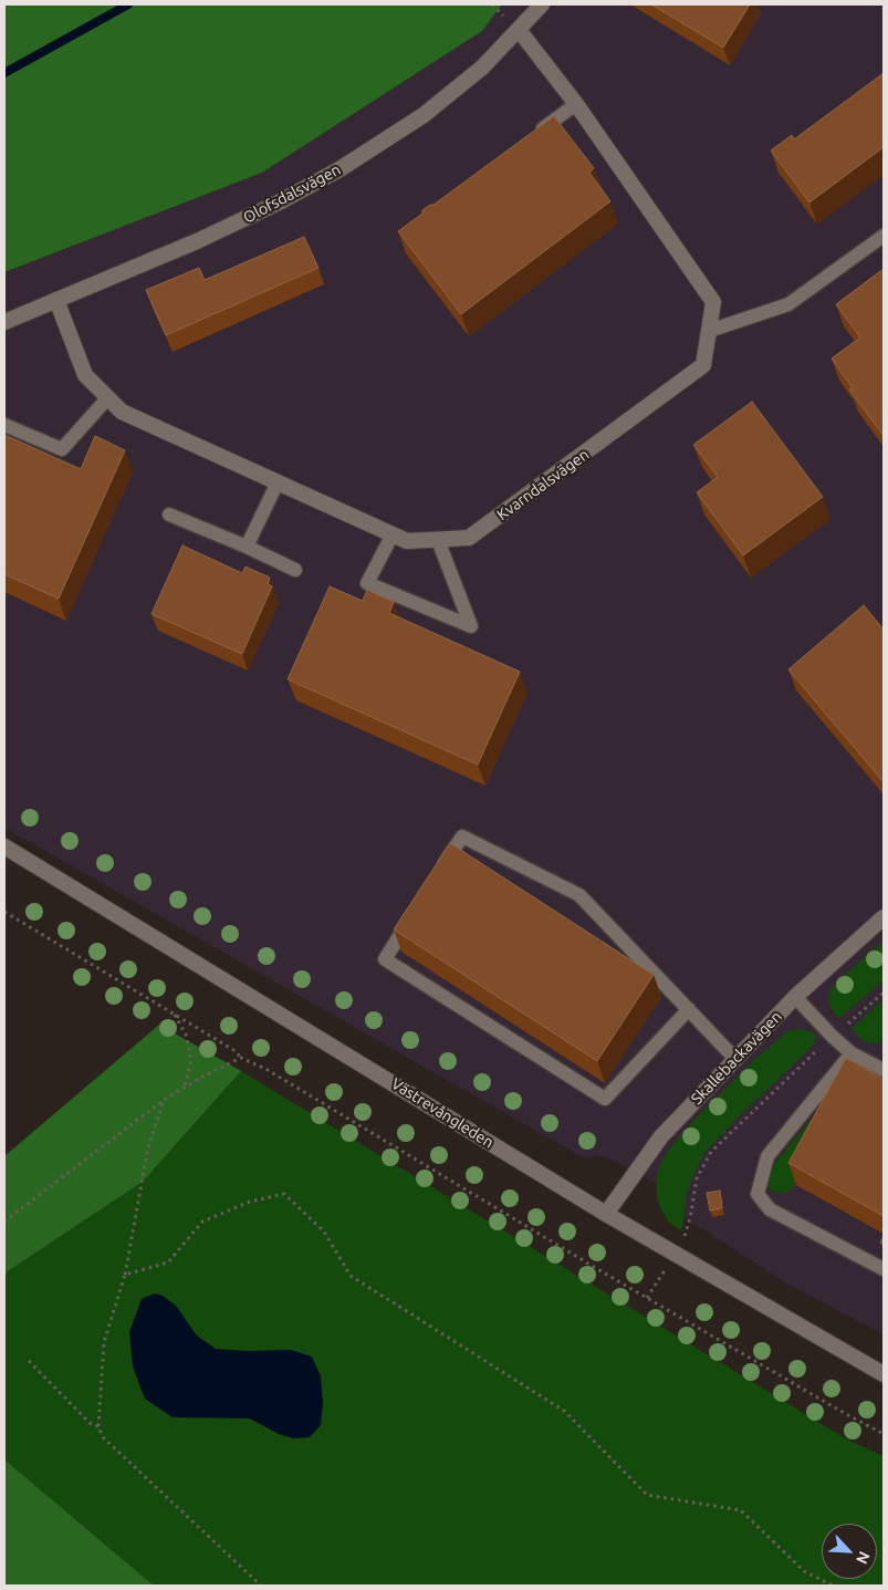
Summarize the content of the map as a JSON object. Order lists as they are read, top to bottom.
{
  "streets": {
    "street": [
      "Olofsdalsvägen",
      "Kvarndalsvägen",
      "Skallebackavägen",
      "Västrevångleden"
    ]
  },
  "crossings": [
    ["Olofsdalsvägen", "Kvarndalsvägen"],
    ["Skallebackavägen", "Västrevångleden"]
  ],
  "north": "bottom right"
}
